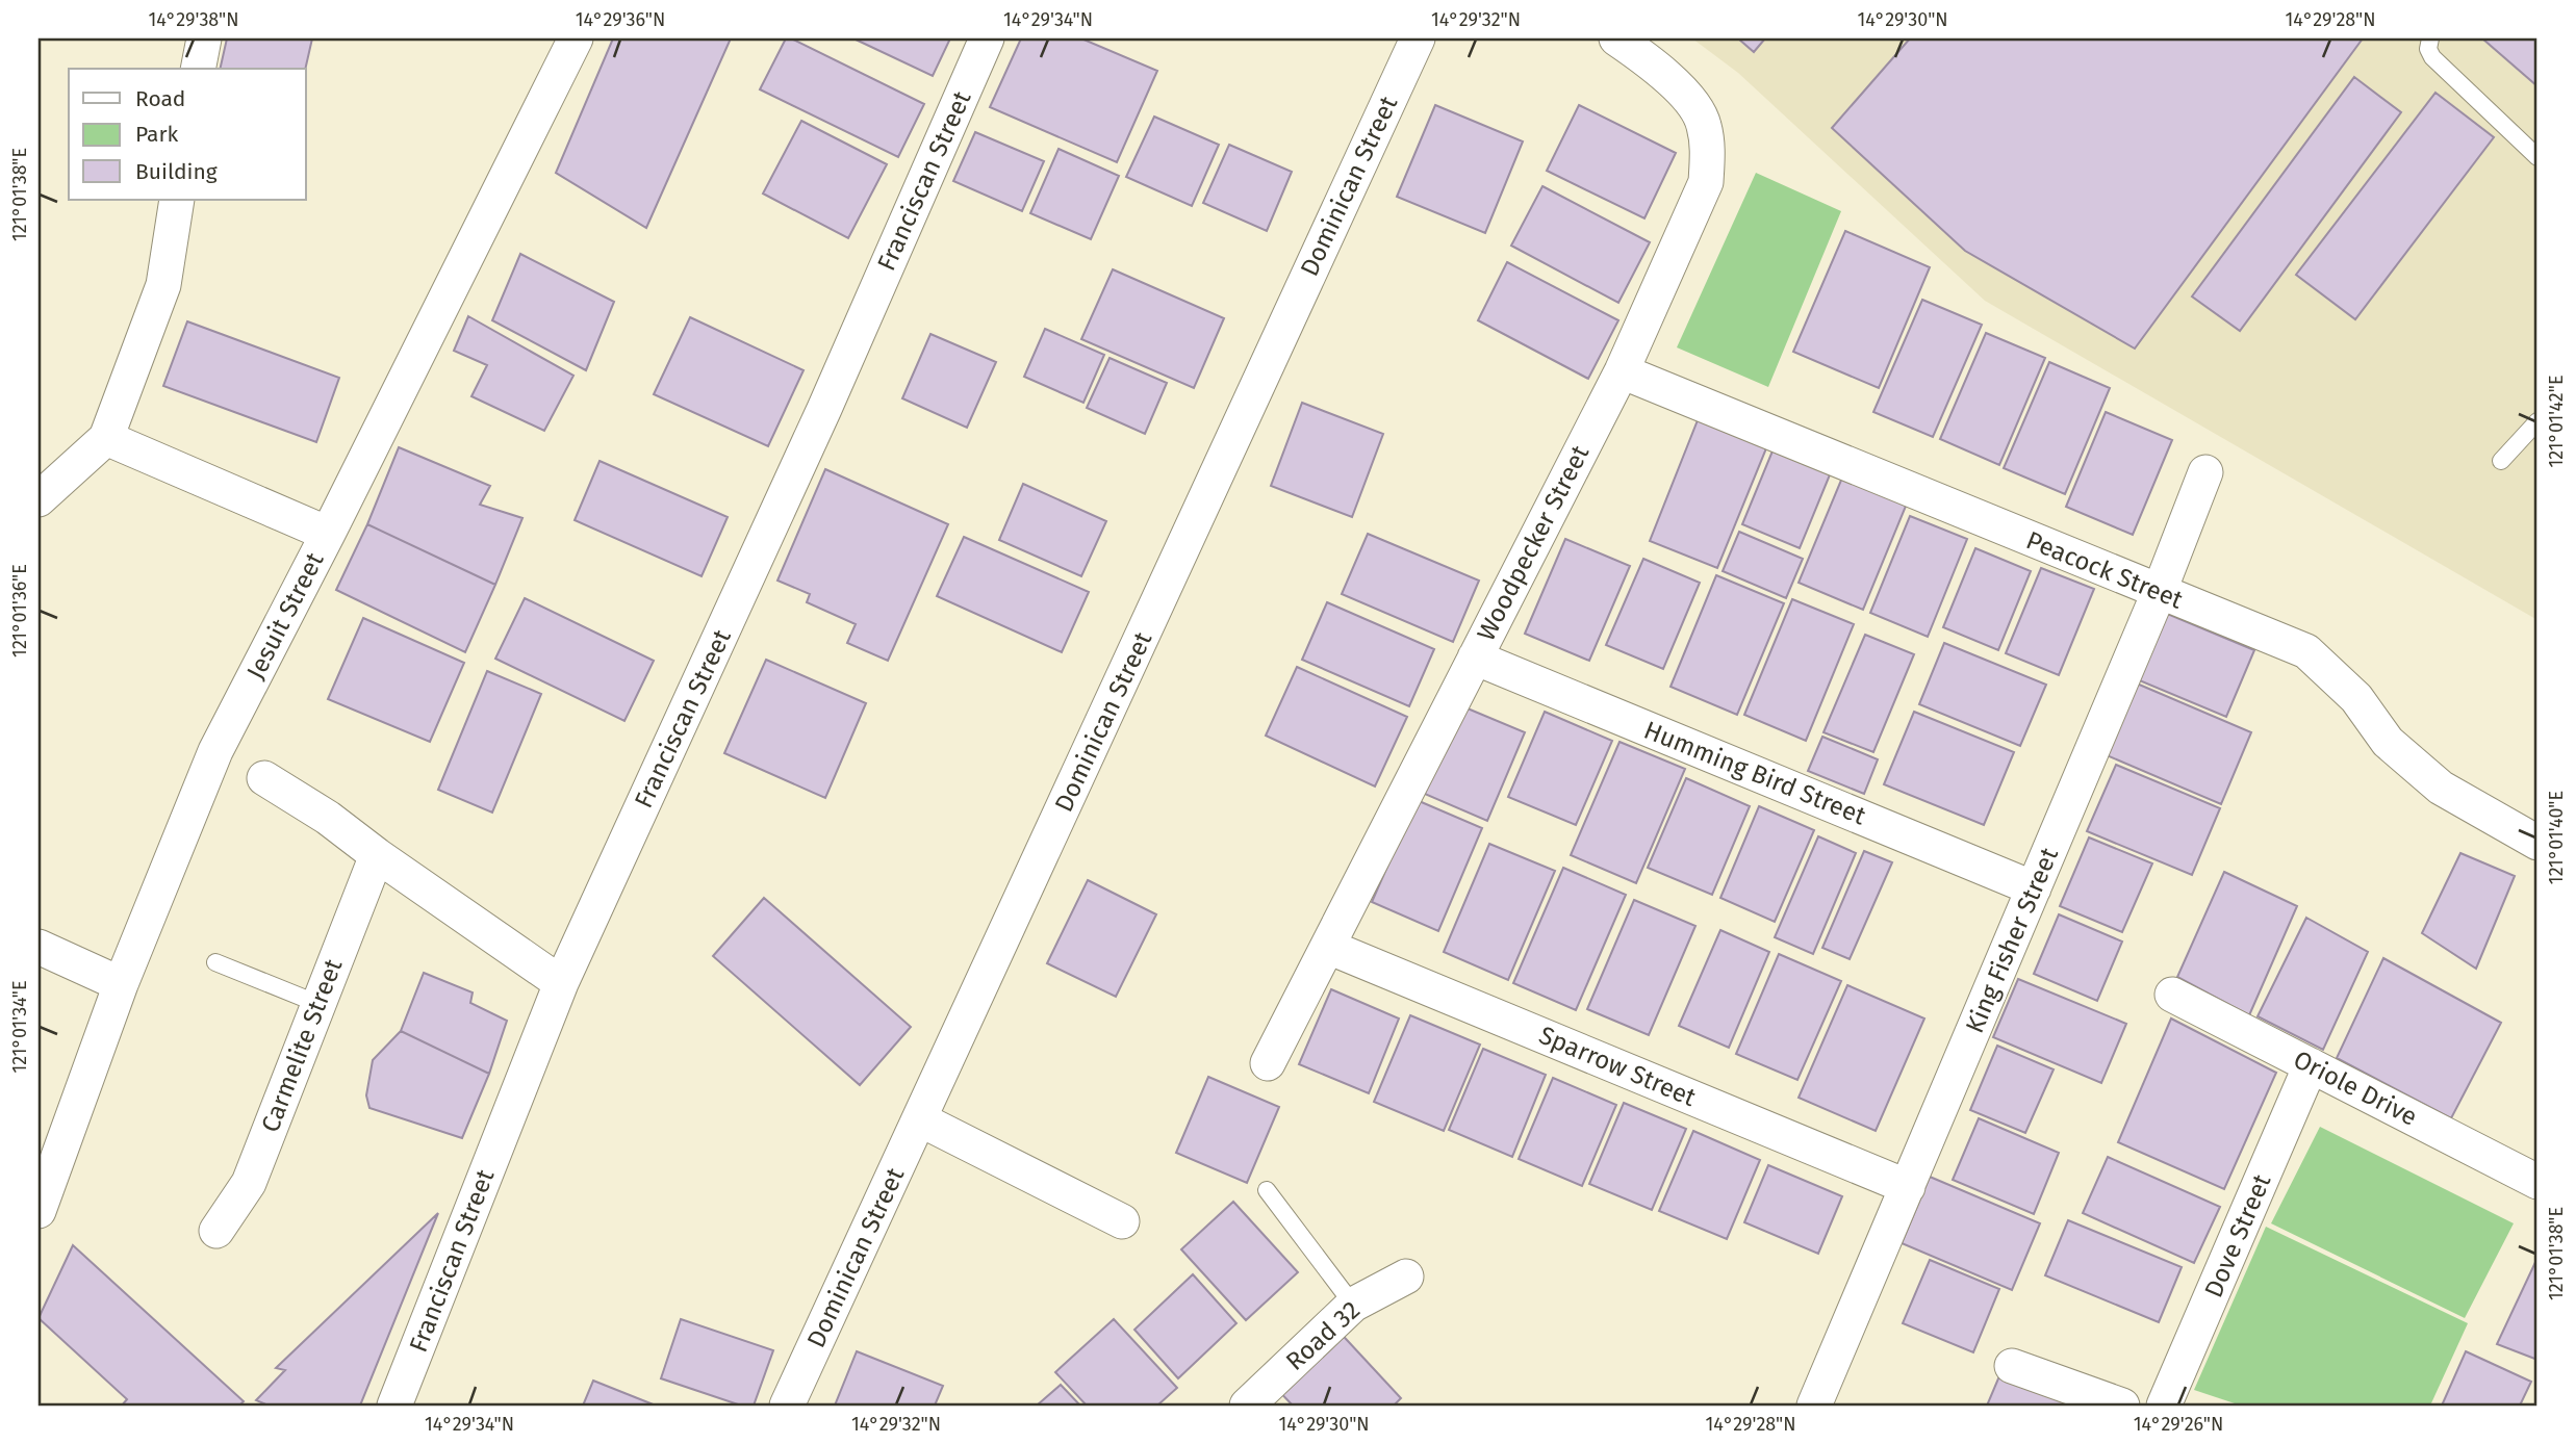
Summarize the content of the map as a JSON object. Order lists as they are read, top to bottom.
{
  "streets": {
    "street": [
      "Franciscan Street",
      "Dominican Street",
      "Woodpecker Street",
      "Peacock Street",
      "Jesuit Street",
      "Humming Bird Street",
      "King Fisher Street",
      "Carmelite Street",
      "Sparrow Street",
      "Oriole Drive",
      "Dove Street",
      "Road 32"
    ]
  },
  "crossings": [
    ["Woodpecker Street", "Peacock Street"],
    ["Woodpecker Street", "Humming Bird Street"],
    ["Woodpecker Street", "Sparrow Street"],
    ["Peacock Street", "King Fisher Street"],
    ["Humming Bird Street", "King Fisher Street"],
    ["King Fisher Street", "Sparrow Street"],
    ["Oriole Drive", "Dove Street"]
  ],
  "legend": ["Road", "Park", "Building"],
  "coordinates": [
    "14°29'38\"N",
    "14°29'36\"N",
    "14°29'34\"N",
    "14°29'32\"N",
    "14°29'30\"N",
    "14°29'28\"N",
    "121°01'38\"E",
    "121°01'42\"E",
    "121°01'36\"E",
    "121°01'40\"E",
    "121°01'34\"E",
    "14°29'26\"N"
  ]
}
